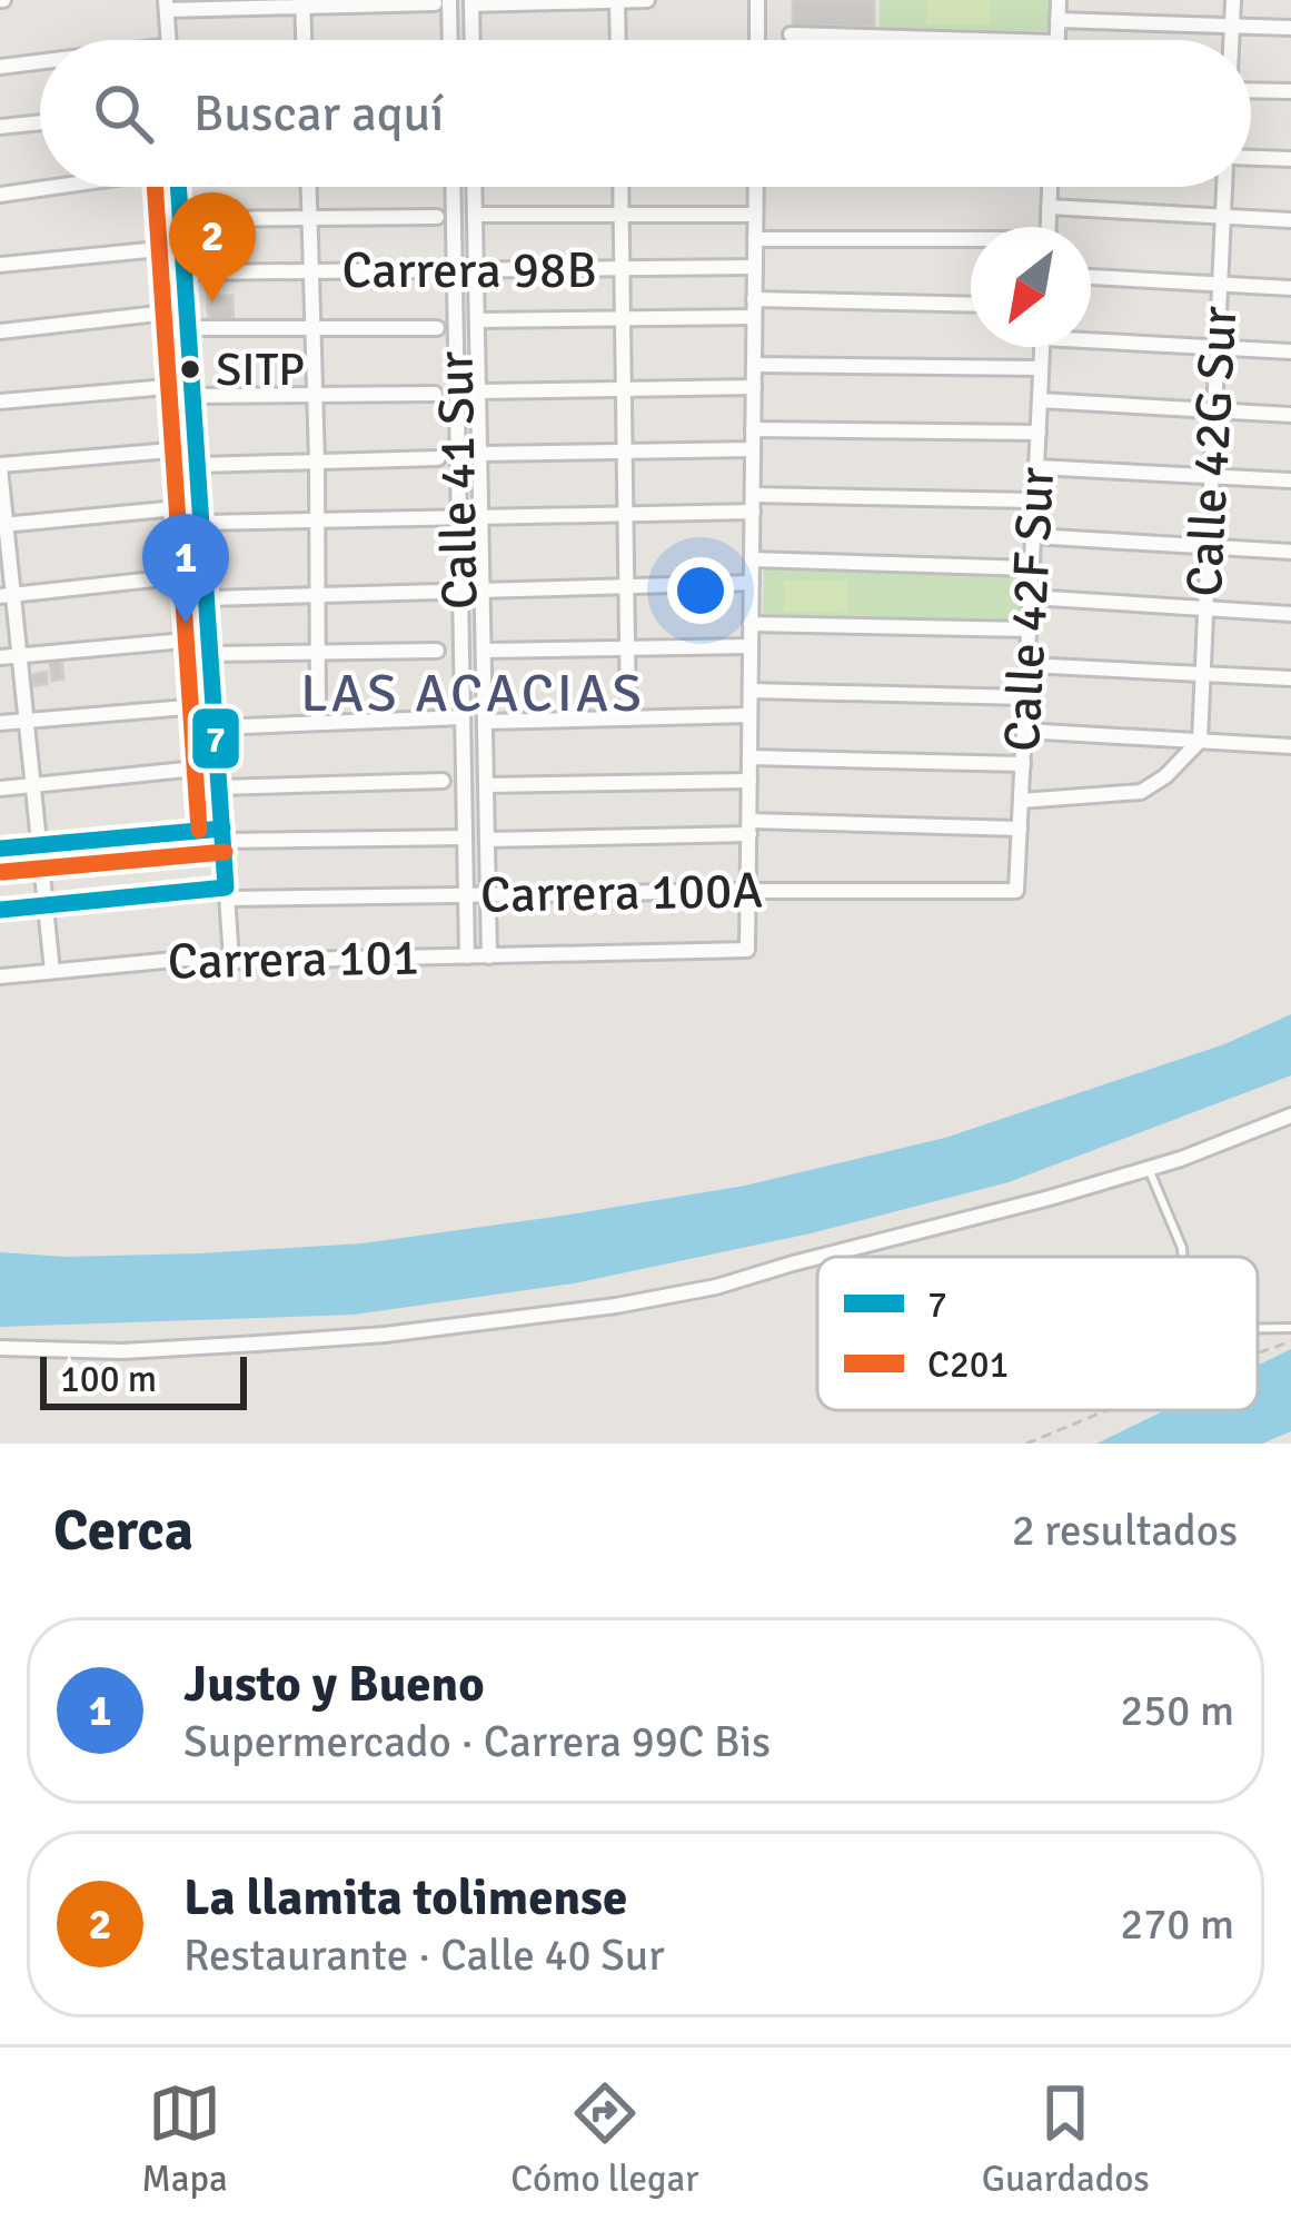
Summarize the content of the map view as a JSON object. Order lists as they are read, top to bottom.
{
  "streets": {
    "street": [
      "Carrera 98B",
      "Calle 42G Sur",
      "Calle 41 Sur",
      "Calle 42F Sur",
      "Carrera 100A",
      "Carrera 101"
    ]
  },
  "crossings": [
    ["Carrera 98B", "Calle 41 Sur"],
    ["Calle 41 Sur", "Carrera 100A"],
    ["Calle 41 Sur", "Carrera 101"],
    ["Calle 42F Sur", "Carrera 100A"],
    ["Carrera 100A", "Carrera 101"]
  ],
  "districts": ["LAS ACACIAS"],
  "places": ["SITP"],
  "lines": ["transit line 7", "transit line C201"],
  "legend": ["7", "C201"],
  "scale_bar": "100 m",
  "north": "bottom left",
  "page": {
    "search": "Buscar aquí",
    "pins": ["2", "1"],
    "scale": "100 m",
    "heading": ["Cerca", "2 resultados"],
    "list": [
      {
        "mark": "1",
        "name": "Justo y Bueno",
        "note": "Supermercado · Carrera 99C Bis",
        "value": "250 m"
      },
      {
        "mark": "2",
        "name": "La llamita tolimense",
        "note": "Restaurante · Calle 40 Sur",
        "value": "270 m"
      }
    ],
    "nav": ["Mapa", "Cómo llegar", "Guardados"]
  }
}
